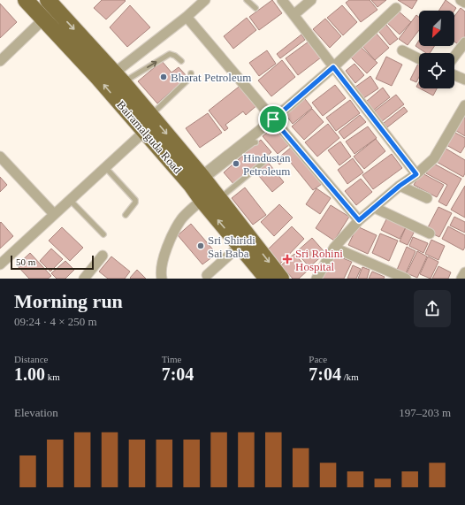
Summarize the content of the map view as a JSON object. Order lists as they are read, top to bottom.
{
  "streets": {
    "main road": ["Bairamalguda Road"]
  },
  "places": {
    "other": ["Bharat Petroleum", "Hindustan Petroleum", "Sri Shiridi Sai Baba"],
    "health": ["Sri Rohini Hospital"]
  },
  "scale_bar": "50 m",
  "north": "bottom left",
  "page": {
    "scale": "50 m",
    "heading": ["Morning run", "09:24 · 4 × 250 m"],
    "stats": [
      ["Distance", "1.00 km"],
      ["Time", "7:04"],
      ["Pace", "7:04 /km"]
    ],
    "chart": ["Elevation", "197–203 m"]
  }
}
